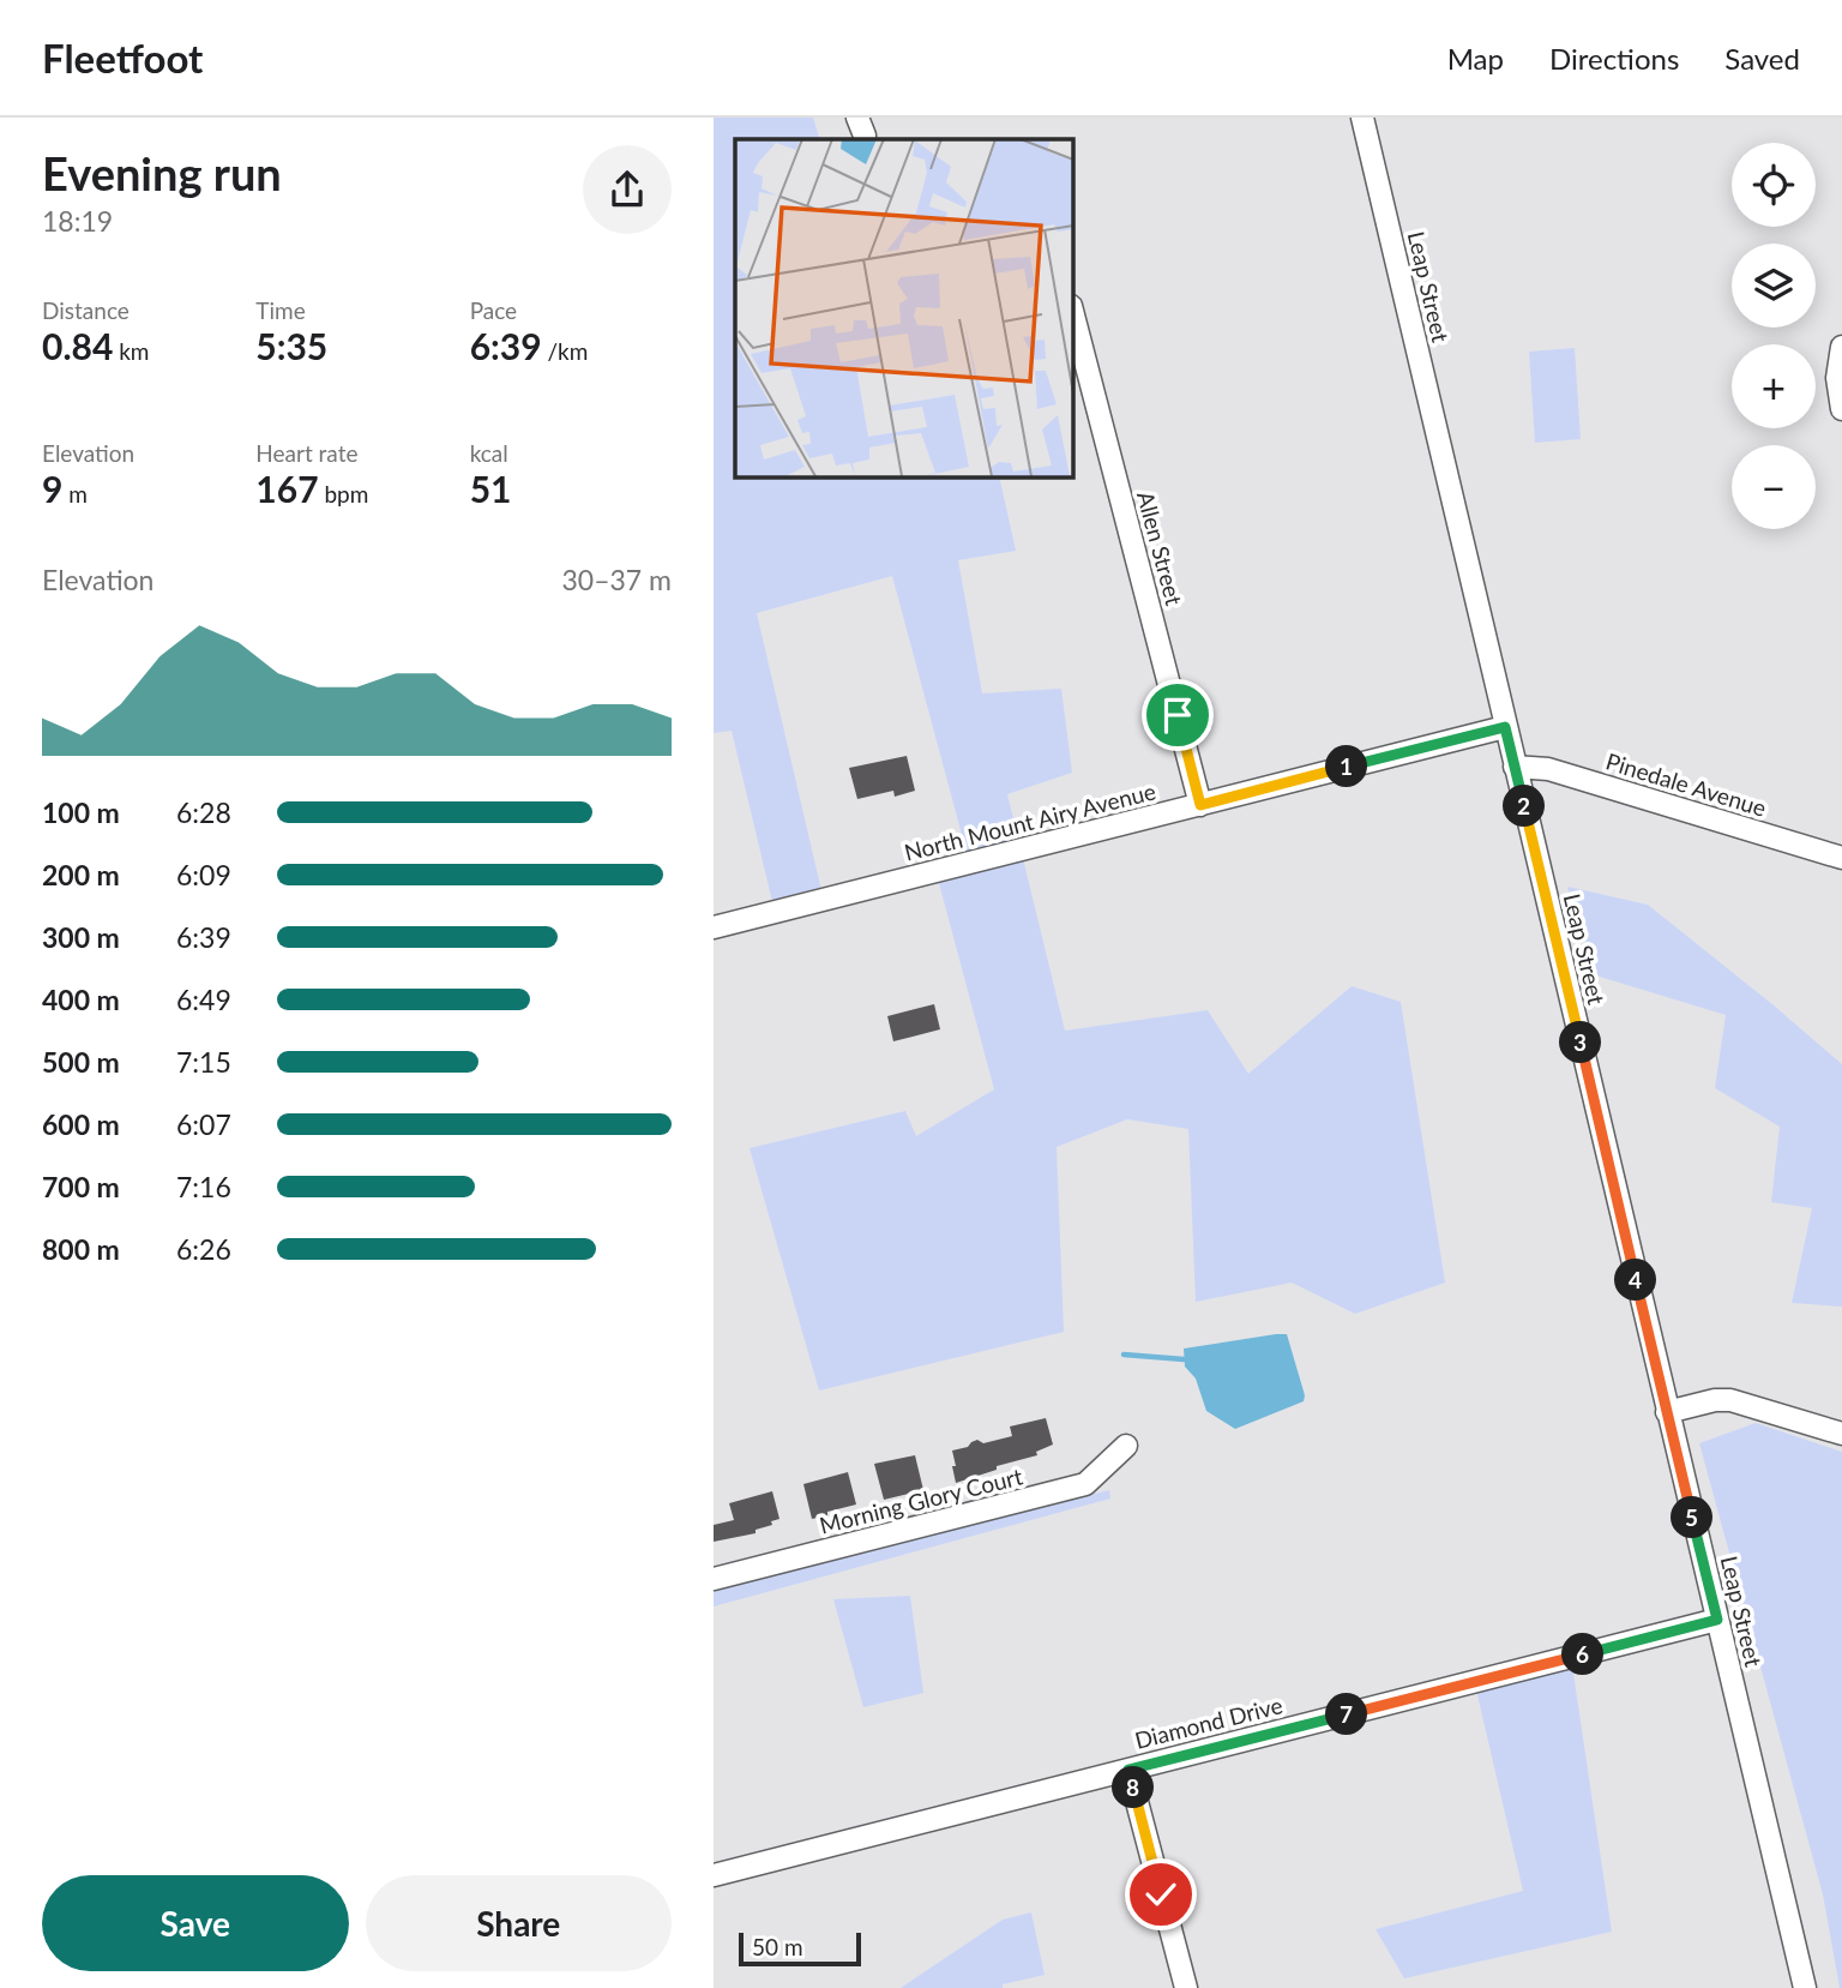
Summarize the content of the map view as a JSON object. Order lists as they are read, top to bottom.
{
  "streets": {
    "street": [
      "Leap Street",
      "Allen Street",
      "Pinedale Avenue",
      "North Mount Airy Avenue",
      "Morning Glory Court",
      "Diamond Drive"
    ]
  },
  "crossings": [
    ["Leap Street", "Pinedale Avenue"],
    ["Leap Street", "North Mount Airy Avenue"],
    ["Leap Street", "Diamond Drive"],
    ["Allen Street", "North Mount Airy Avenue"]
  ],
  "scale_bar": "50 m",
  "page": {
    "header": "Fleetfoot",
    "nav": ["Map", "Directions", "Saved"],
    "heading": ["Evening run", "18:19"],
    "map_buttons": ["+", "−"],
    "stats": [
      ["Distance", "0.84 km"],
      ["Time", "5:35"],
      ["Pace", "6:39 /km"],
      ["Elevation", "9 m"],
      ["Heart rate", "167 bpm"],
      ["kcal", "51"]
    ],
    "chart": ["Elevation", "30–37 m"],
    "pins": [
      "1",
      "2",
      "3",
      "4",
      "5",
      "6",
      "7",
      "8"
    ],
    "list": [
      {
        "name": "100 m",
        "note": "6:28"
      },
      {
        "name": "200 m",
        "note": "6:09"
      },
      {
        "name": "300 m",
        "note": "6:39"
      },
      {
        "name": "400 m",
        "note": "6:49"
      },
      {
        "name": "500 m",
        "note": "7:15"
      },
      {
        "name": "600 m",
        "note": "6:07"
      },
      {
        "name": "700 m",
        "note": "7:16"
      },
      {
        "name": "800 m",
        "note": "6:26"
      }
    ],
    "buttons": ["Save", "Share"],
    "scale": "50 m"
  }
}
